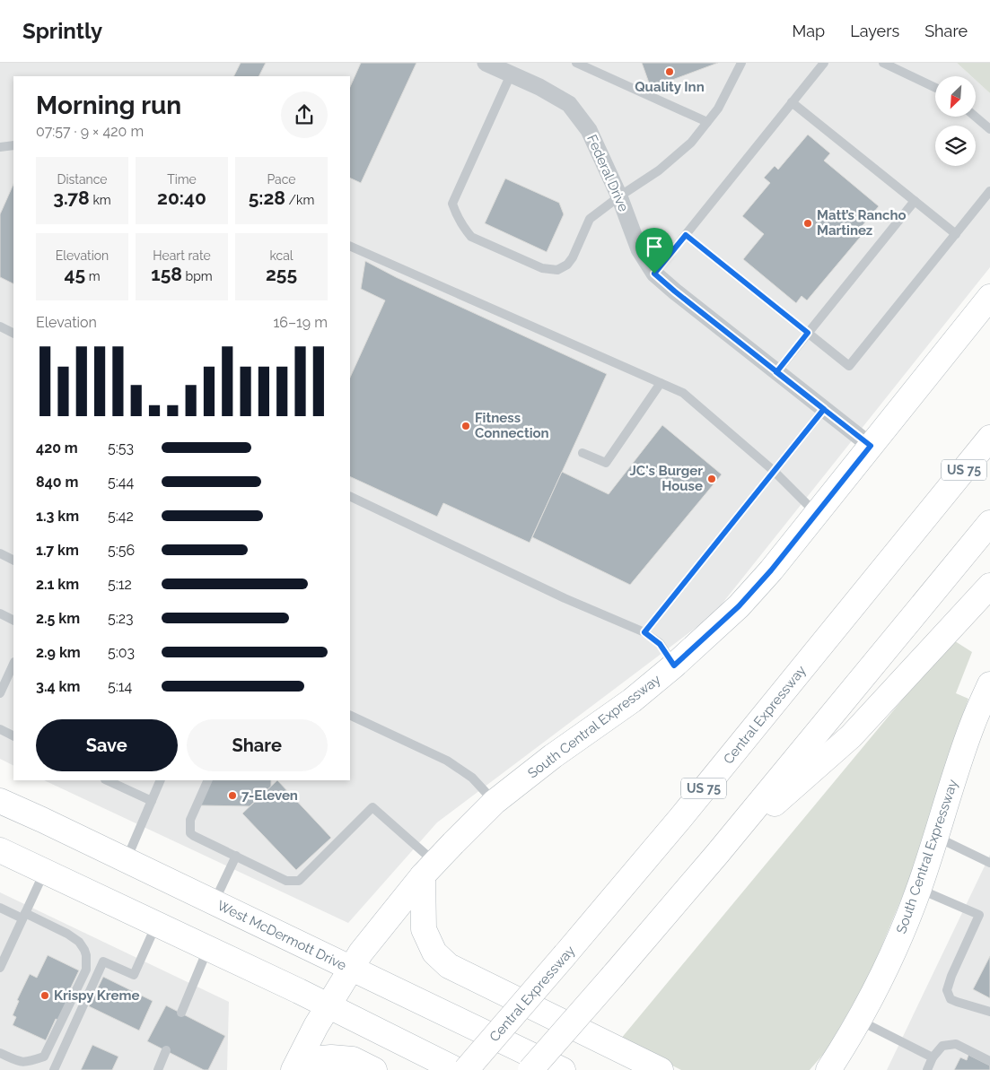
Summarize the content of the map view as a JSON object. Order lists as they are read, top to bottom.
{
  "streets": {
    "main road": [
      "US 75",
      "Central Expressway",
      "South Central Expressway",
      "West McDermott Drive"
    ],
    "street": ["Federal Drive"]
  },
  "crossings": [
    ["Federal Drive", "South Central Expressway"],
    ["South Central Expressway", "West McDermott Drive"]
  ],
  "places": [
    "Quality Inn",
    "Matt’s Rancho Martinez",
    "Fitness Connection",
    "JC's Burger House",
    "7-Eleven",
    "Krispy Kreme"
  ],
  "north": "bottom left",
  "page": {
    "header": "Sprintly",
    "nav": ["Map", "Layers", "Share"],
    "heading": ["Morning run", "07:57 · 9 × 420 m"],
    "stats": [
      ["Distance", "3.78 km"],
      ["Time", "20:40"],
      ["Pace", "5:28 /km"],
      ["Elevation", "45 m"],
      ["Heart rate", "158 bpm"],
      ["kcal", "255"]
    ],
    "chart": ["Elevation", "16–19 m"],
    "list": [
      {
        "name": "420 m",
        "note": "5:53"
      },
      {
        "name": "840 m",
        "note": "5:44"
      },
      {
        "name": "1.3 km",
        "note": "5:42"
      },
      {
        "name": "1.7 km",
        "note": "5:56"
      },
      {
        "name": "2.1 km",
        "note": "5:12"
      },
      {
        "name": "2.5 km",
        "note": "5:23"
      },
      {
        "name": "2.9 km",
        "note": "5:03"
      },
      {
        "name": "3.4 km",
        "note": "5:14"
      }
    ],
    "buttons": ["Save", "Share"]
  }
}
